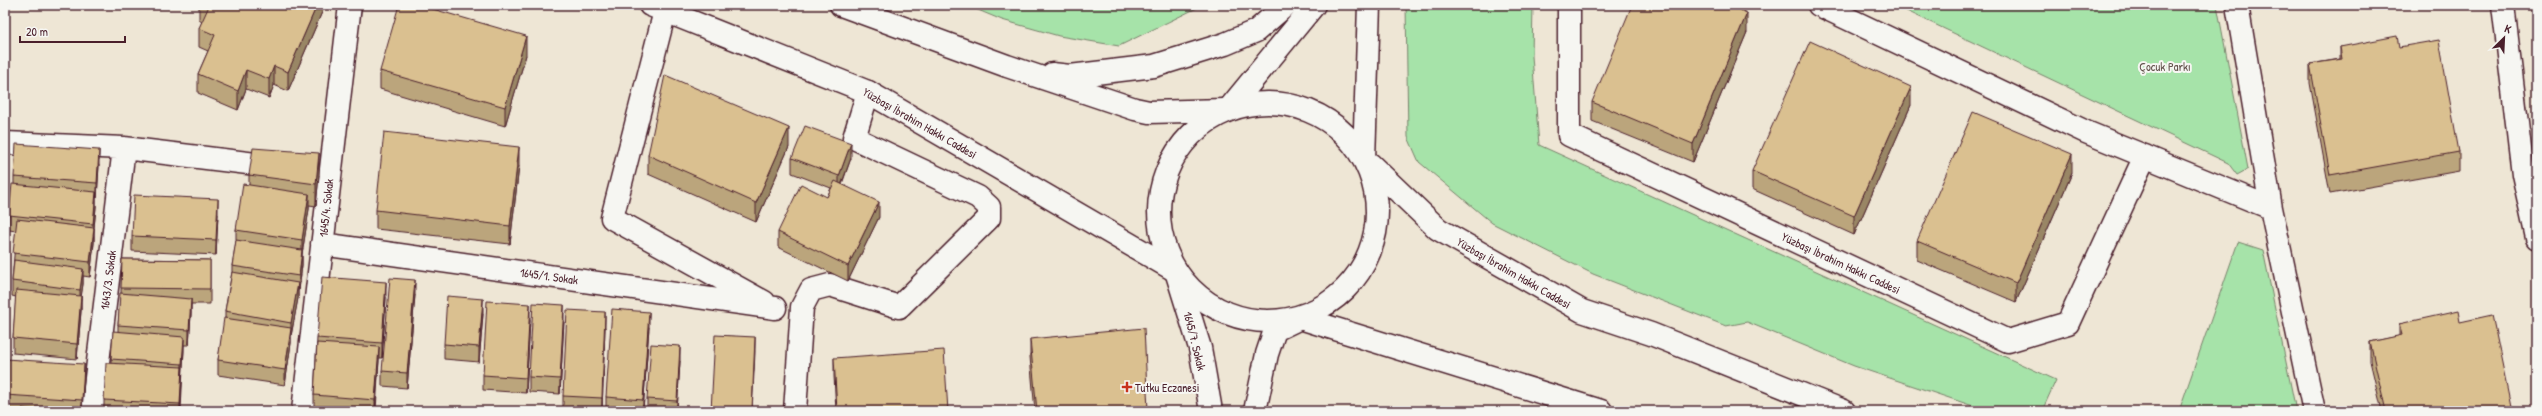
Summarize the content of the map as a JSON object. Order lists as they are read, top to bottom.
{
  "streets": {
    "street": [
      "Yüzbaşı İbrahim Hakkı Caddesi",
      "1645/4. Sokak",
      "1645/1. Sokak",
      "1643/3. Sokak",
      "1645/7. Sokak"
    ]
  },
  "crossings": [
    ["Yüzbaşı İbrahim Hakkı Caddesi", "1645/7. Sokak"],
    ["1645/4. Sokak", "1645/1. Sokak"]
  ],
  "parks": ["Çocuk Parkı"],
  "places": {
    "health": ["Tutku Eczanesi"]
  },
  "scale_bar": "20 m",
  "north": "top right"
}
